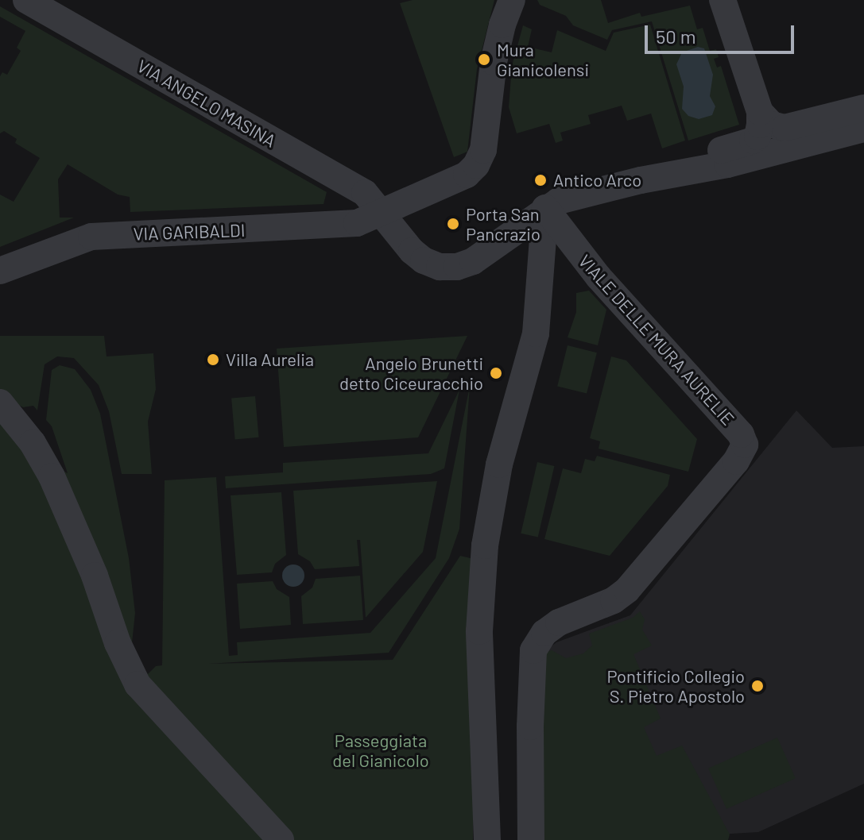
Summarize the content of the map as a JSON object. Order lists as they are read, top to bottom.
{
  "streets": {
    "street": ["VIA ANGELO MASINA", "VIA GARIBALDI", "VIALE DELLE MURA AURELIE"]
  },
  "crossings": [
    ["VIA ANGELO MASINA", "VIA GARIBALDI"],
    ["VIA ANGELO MASINA", "VIALE DELLE MURA AURELIE"]
  ],
  "parks": ["Passeggiata del Gianicolo"],
  "places": [
    "Mura Gianicolensi",
    "Antico Arco",
    "Porta San Pancrazio",
    "Villa Aurelia",
    "Angelo Brunetti detto Ciceuracchio",
    "Pontificio Collegio S. Pietro Apostolo"
  ],
  "scale_bar": "50 m"
}
